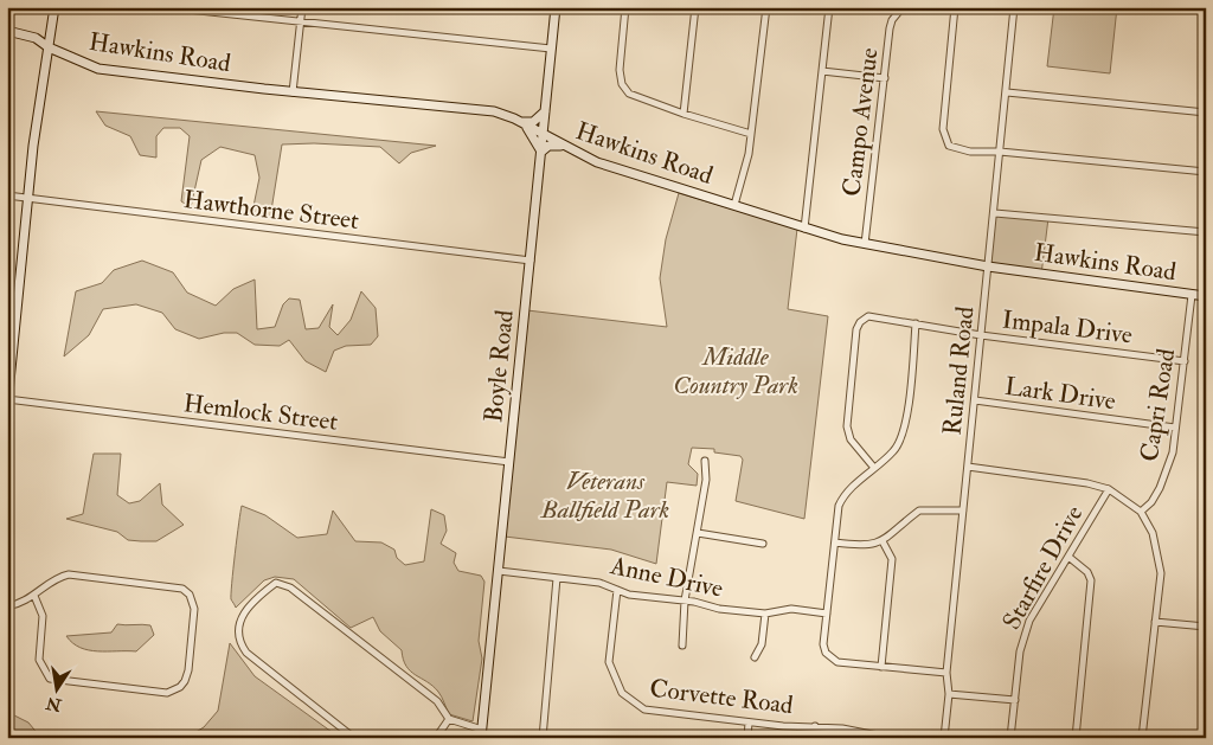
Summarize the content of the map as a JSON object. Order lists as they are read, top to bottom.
{
  "streets": {
    "street": [
      "Hawkins Road",
      "Campo Avenue",
      "Hawthorne Street",
      "Impala Drive",
      "Boyle Road",
      "Ruland Road",
      "Lark Drive",
      "Capri Road",
      "Hemlock Street",
      "Starfire Drive",
      "Anne Drive",
      "Corvette Road"
    ]
  },
  "crossings": [
    ["Hawkins Road", "Campo Avenue"],
    ["Hawkins Road", "Boyle Road"],
    ["Hawkins Road", "Ruland Road"],
    ["Hawkins Road", "Capri Road"],
    ["Hawthorne Street", "Boyle Road"],
    ["Impala Drive", "Ruland Road"],
    ["Impala Drive", "Capri Road"],
    ["Boyle Road", "Hemlock Street"],
    ["Boyle Road", "Anne Drive"],
    ["Ruland Road", "Lark Drive"],
    ["Lark Drive", "Capri Road"],
    ["Anne Drive", "Corvette Road"]
  ],
  "parks": ["Middle Country Park", "Veterans Ballfield Park"],
  "north": "bottom"
}
